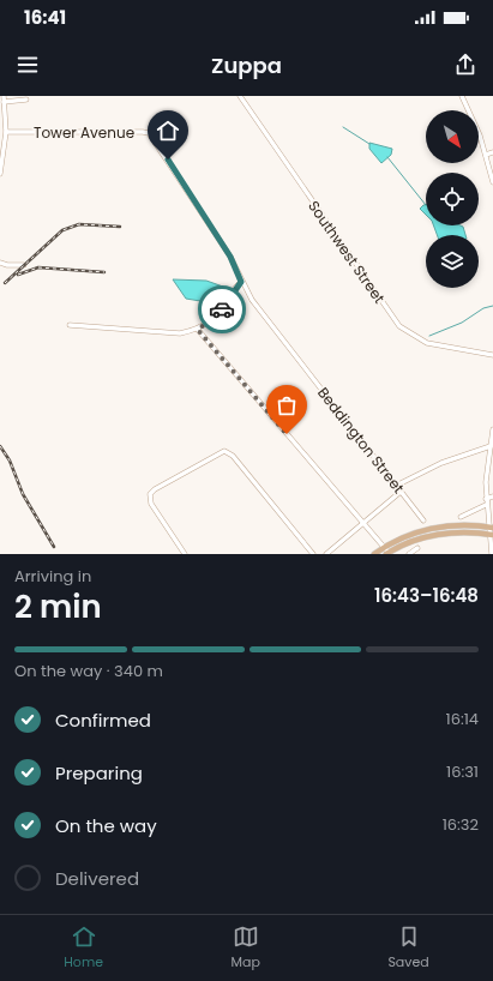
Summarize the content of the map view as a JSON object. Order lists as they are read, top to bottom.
{
  "streets": {
    "street": ["Tower Avenue", "Southwest Street", "Beddington Street"]
  },
  "crossings": [
    ["Tower Avenue", "Beddington Street"]
  ],
  "north": "bottom right",
  "page": {
    "status": "16:41",
    "header": "Zuppa",
    "heading": ["2 min", "Arriving in", "16:43–16:48"],
    "bar": "On the way · 340 m",
    "list": [
      ["Confirmed", "16:14"],
      ["Preparing", "16:31"],
      ["On the way", "16:32"],
      "Delivered"
    ],
    "tabs": ["Home", "Map", "Saved"]
  }
}
